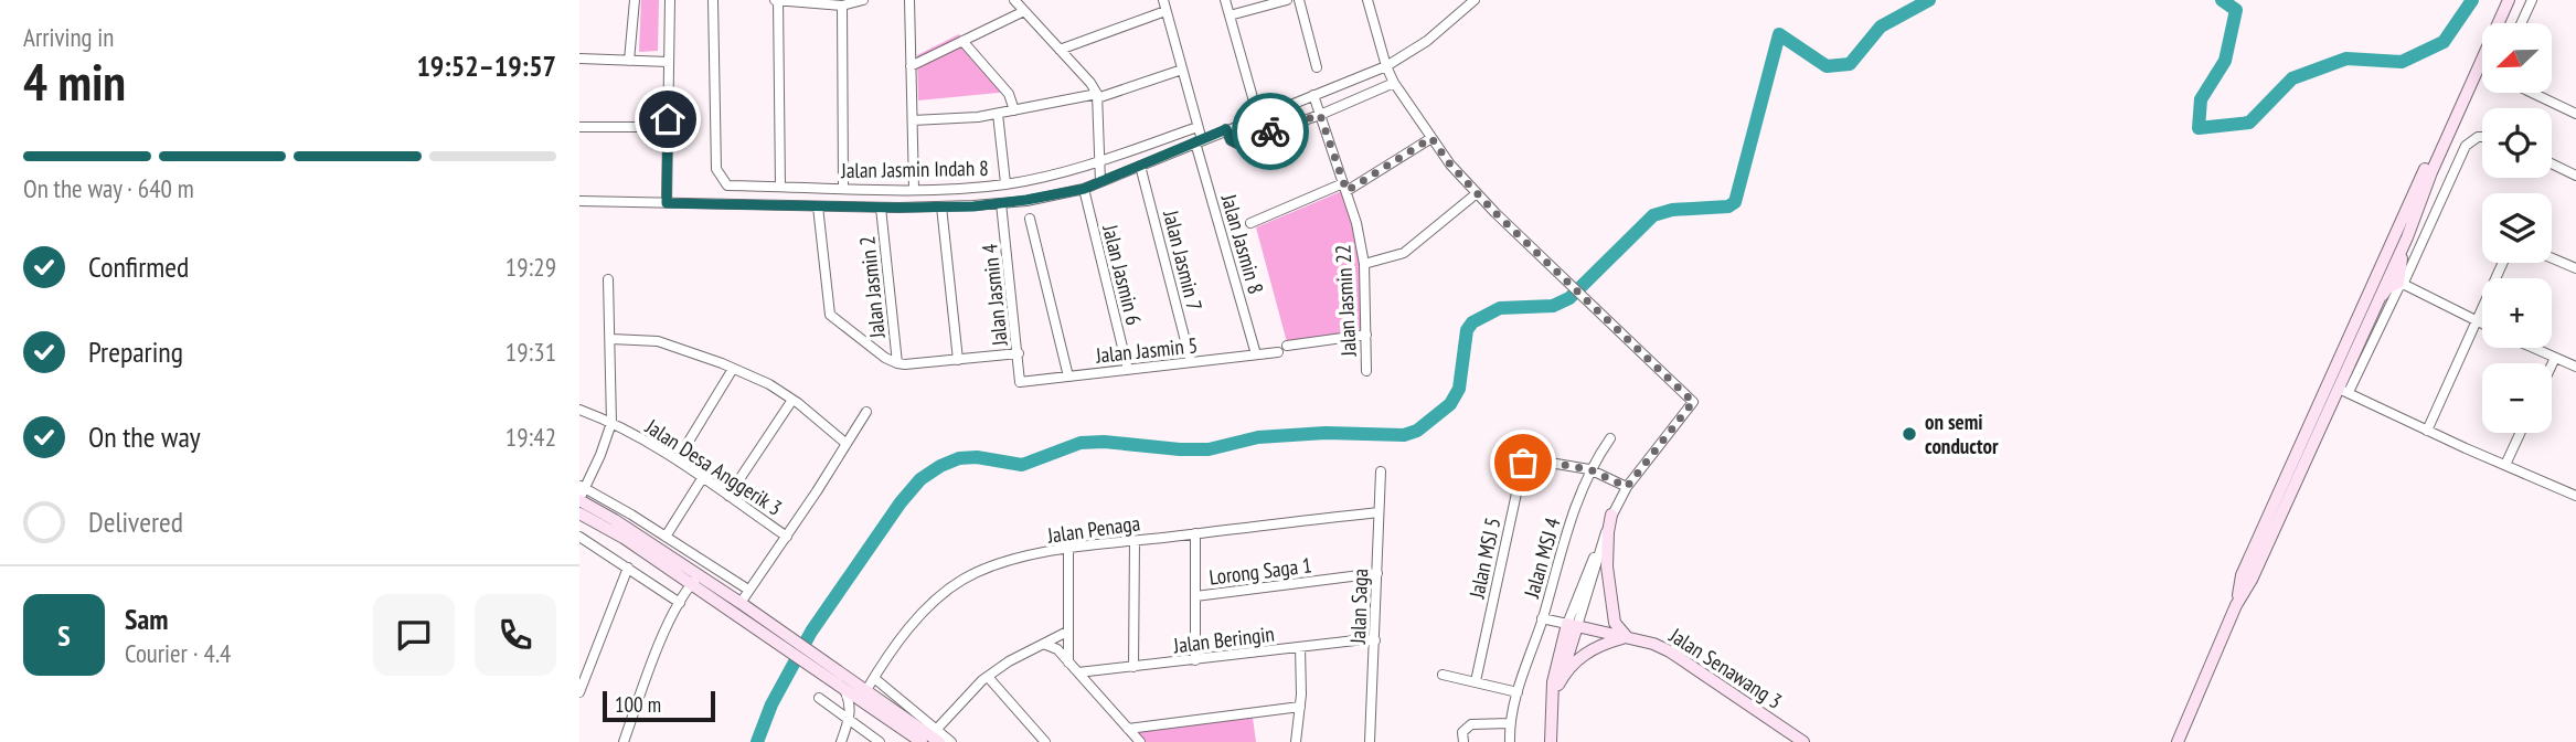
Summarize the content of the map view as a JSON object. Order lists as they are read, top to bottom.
{
  "streets": {
    "street": [
      "Jalan Jasmin Indah 8",
      "Jalan Jasmin 8",
      "Jalan Jasmin 7",
      "Jalan Jasmin 6",
      "Jalan Jasmin 2",
      "Jalan Jasmin 4",
      "Jalan Jasmin 22",
      "Jalan Jasmin 5",
      "Jalan Desa Anggerik 3",
      "Jalan Penaga",
      "Jalan MSJ 5",
      "Jalan MSJ 4",
      "Lorong Saga 1",
      "Jalan Saga",
      "Jalan Beringin",
      "Jalan Senawang 3"
    ]
  },
  "crossings": [
    ["Jalan Jasmin Indah 8", "Jalan Jasmin 8"],
    ["Jalan Jasmin 8", "Jalan Jasmin 5"],
    ["Jalan Jasmin 7", "Jalan Jasmin 5"],
    ["Jalan Jasmin 6", "Jalan Jasmin 5"],
    ["Jalan Jasmin 4", "Jalan Jasmin 5"],
    ["Jalan Jasmin 22", "Jalan Jasmin 5"],
    ["Jalan Penaga", "Jalan Saga"],
    ["Jalan MSJ 5", "Jalan MSJ 4"],
    ["Lorong Saga 1", "Jalan Saga"],
    ["Jalan Saga", "Jalan Beringin"]
  ],
  "places": ["on semi conductor"],
  "scale_bar": "100 m",
  "north": "bottom left",
  "page": {
    "heading": ["4 min", "Arriving in", "19:52–19:57"],
    "panel": ["Sam", "Courier · 4.4"],
    "map_buttons": ["+", "−"],
    "bar": "On the way · 640 m",
    "list": [
      ["Confirmed", "19:29"],
      ["Preparing", "19:31"],
      ["On the way", "19:42"],
      "Delivered"
    ],
    "round": "S",
    "scale": "100 m"
  }
}
